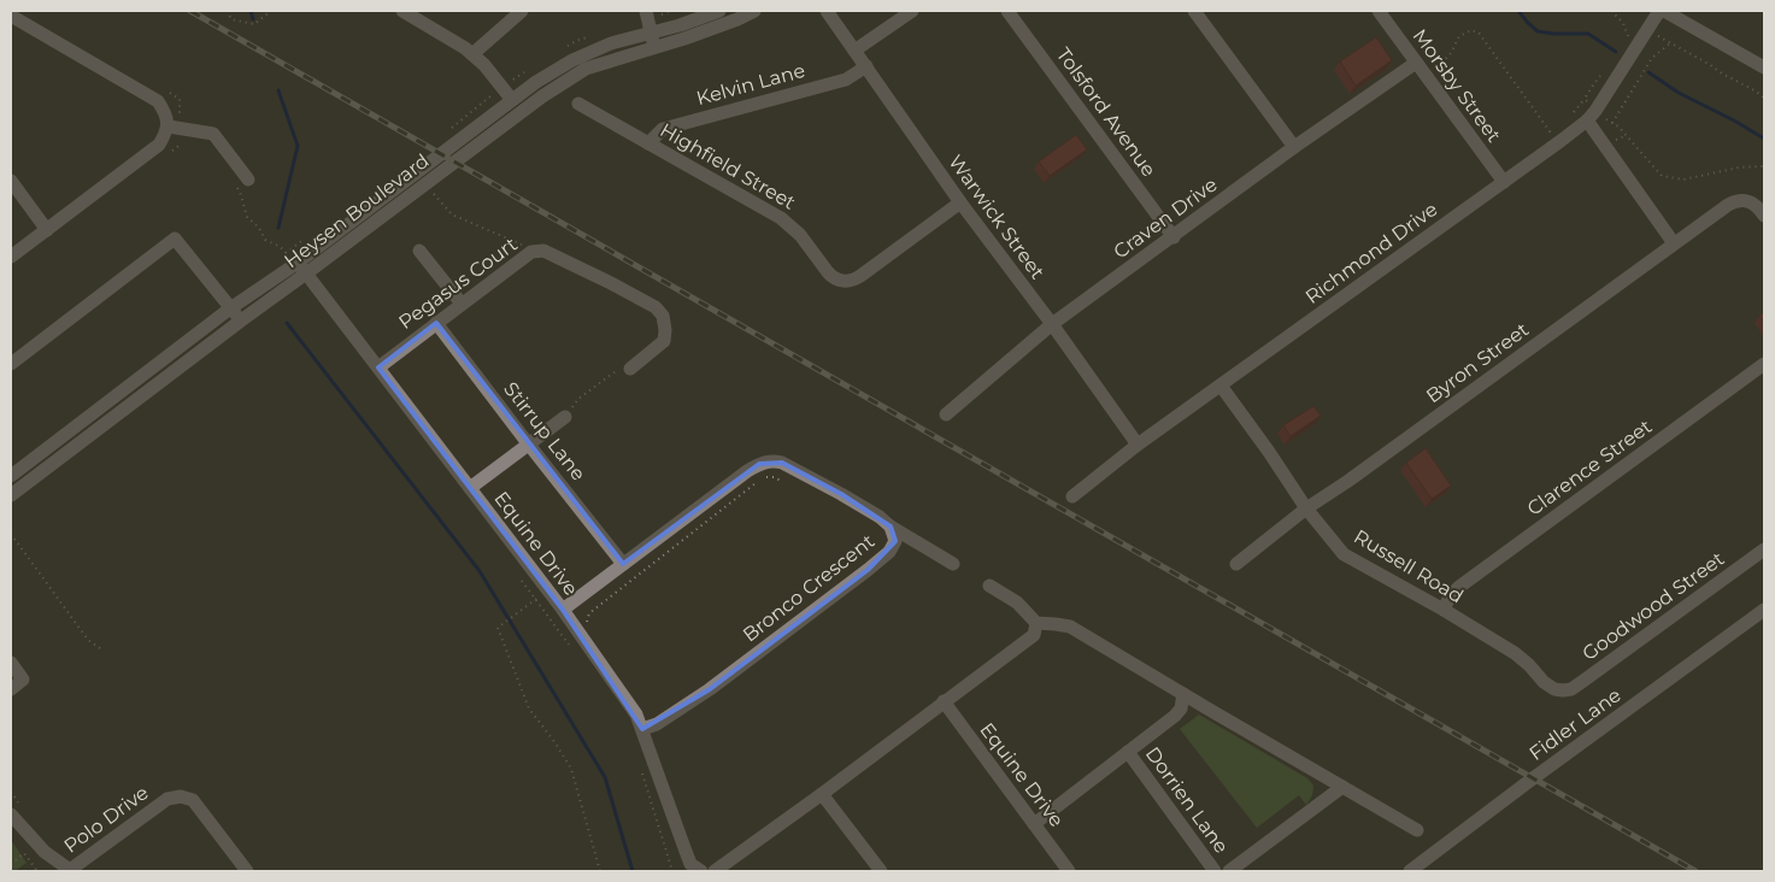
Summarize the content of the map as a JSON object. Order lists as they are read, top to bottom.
{
  "streets": {
    "street": [
      "Kelvin Lane",
      "Morsby Street",
      "Tolsford Avenue",
      "Highfield Street",
      "Heysen Boulevard",
      "Warwick Street",
      "Craven Drive",
      "Richmond Drive",
      "Pegasus Court",
      "Byron Street",
      "Stirrup Lane",
      "Clarence Street",
      "Equine Drive",
      "Russell Road",
      "Bronco Crescent",
      "Goodwood Street",
      "Fidler Lane",
      "Dorrien Lane",
      "Polo Drive"
    ]
  },
  "crossings": [
    ["Kelvin Lane", "Highfield Street"],
    ["Kelvin Lane", "Warwick Street"],
    ["Morsby Street", "Craven Drive"],
    ["Morsby Street", "Richmond Drive"],
    ["Tolsford Avenue", "Craven Drive"],
    ["Highfield Street", "Warwick Street"],
    ["Heysen Boulevard", "Equine Drive"],
    ["Warwick Street", "Craven Drive"],
    ["Warwick Street", "Richmond Drive"],
    ["Richmond Drive", "Russell Road"],
    ["Pegasus Court", "Stirrup Lane"],
    ["Pegasus Court", "Equine Drive"],
    ["Byron Street", "Russell Road"],
    ["Stirrup Lane", "Bronco Crescent"],
    ["Clarence Street", "Russell Road"],
    ["Equine Drive", "Bronco Crescent"],
    ["Russell Road", "Goodwood Street"]
  ]
}
